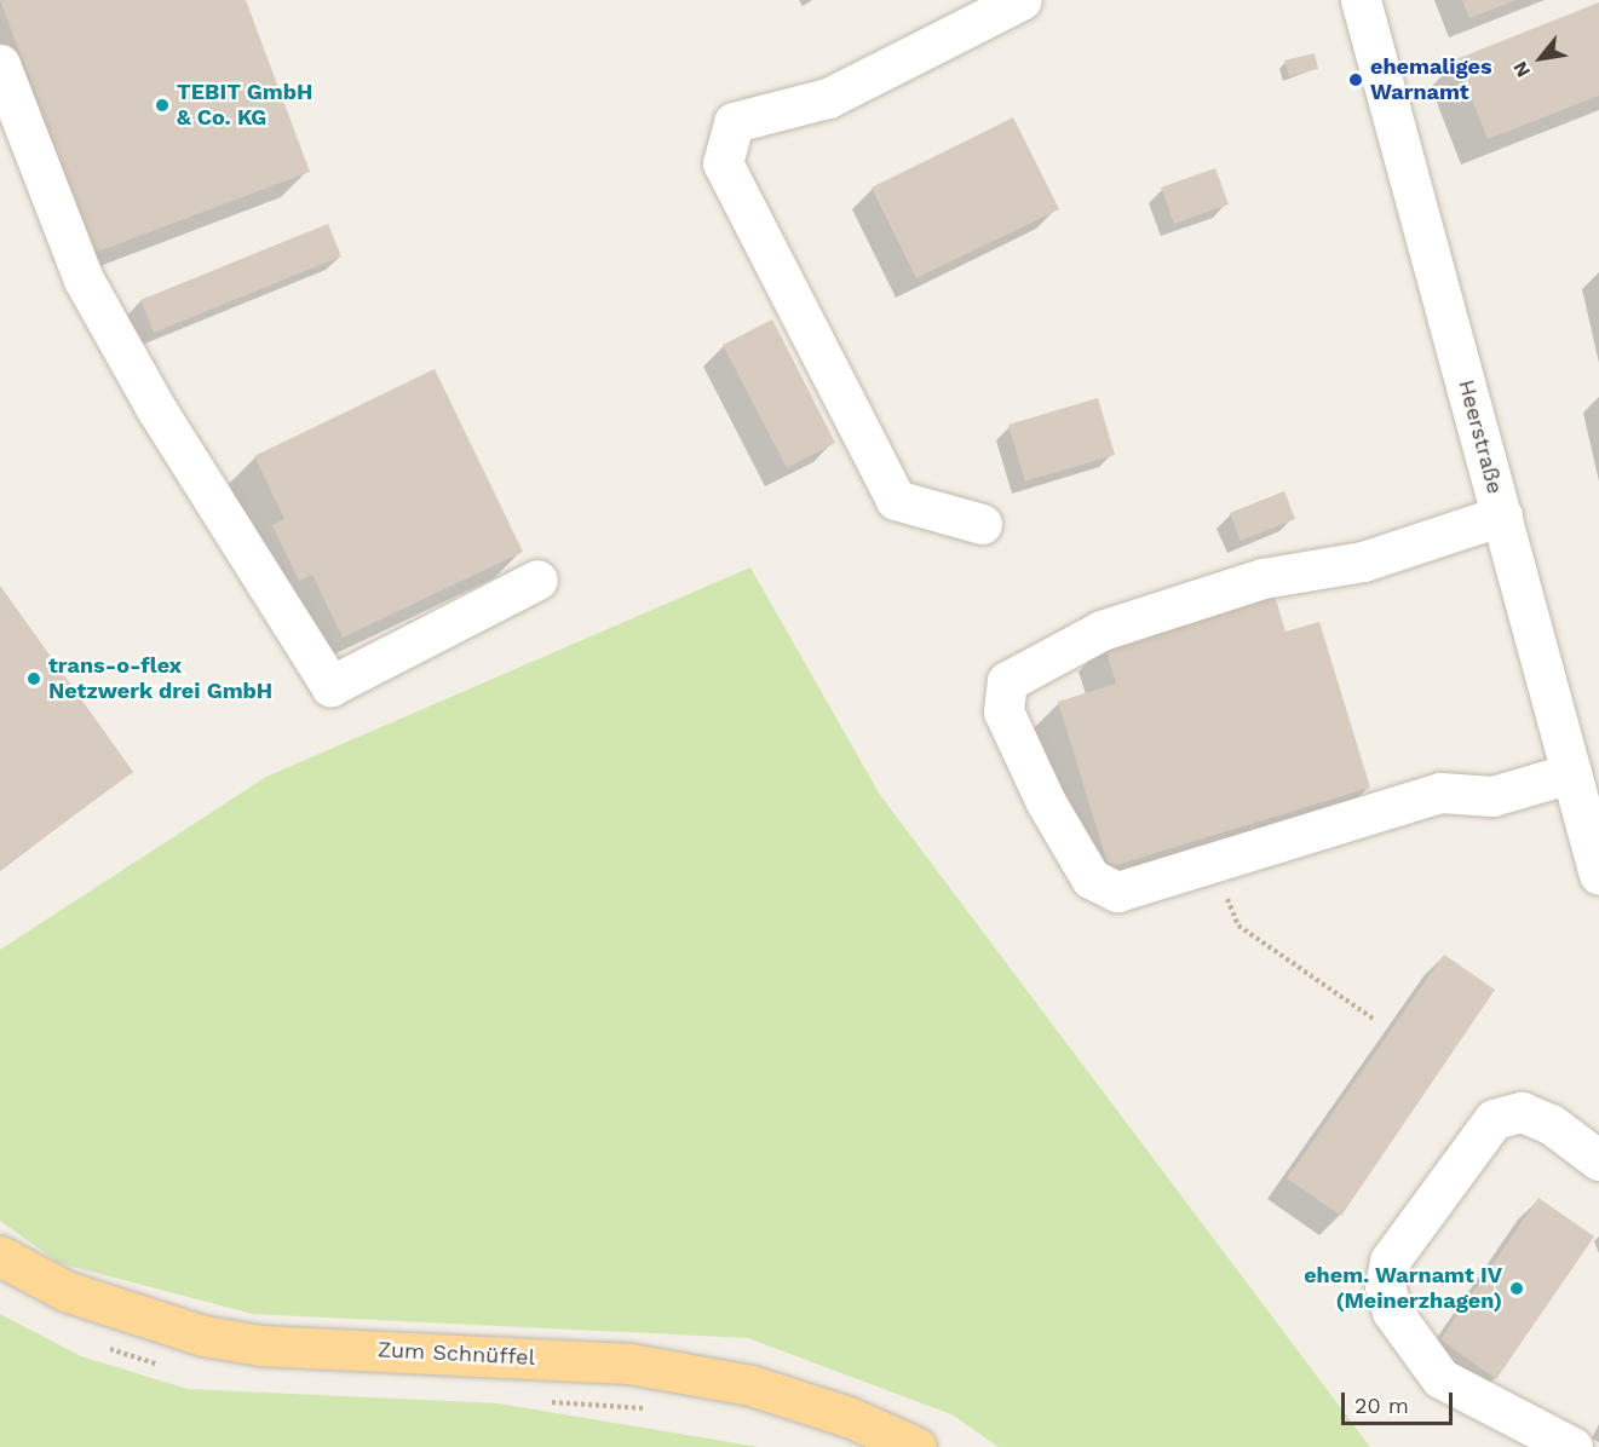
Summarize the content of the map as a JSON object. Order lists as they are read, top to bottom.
{
  "streets": {
    "main road": ["Zum Schnüffel"],
    "street": ["Heerstraße"]
  },
  "places": [
    "ehemaliges Warnamt",
    "TEBIT GmbH & Co. KG",
    "trans-o-flex Netzwerk drei GmbH",
    "ehem. Warnamt IV (Meinerzhagen)"
  ],
  "scale_bar": "20 m",
  "north": "bottom left"
}
